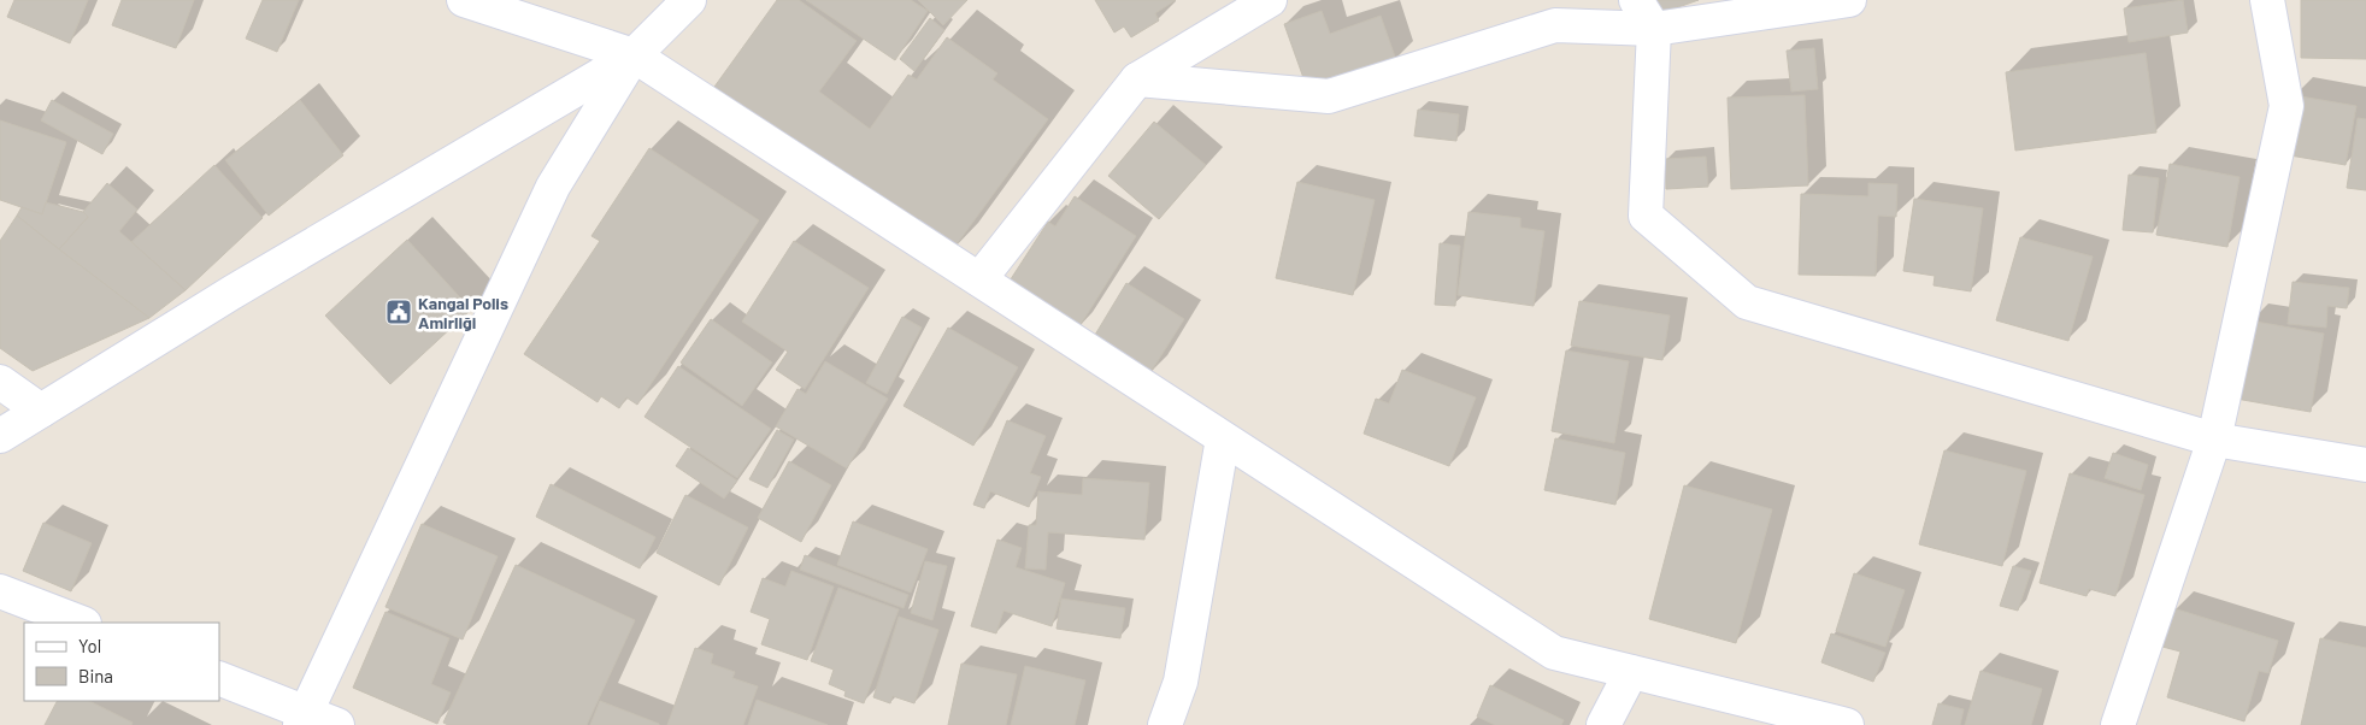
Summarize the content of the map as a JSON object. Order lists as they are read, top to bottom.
{
  "places": {
    "public building": ["Kangal Polis Amirliği"]
  },
  "legend": ["Yol", "Bina"]
}
